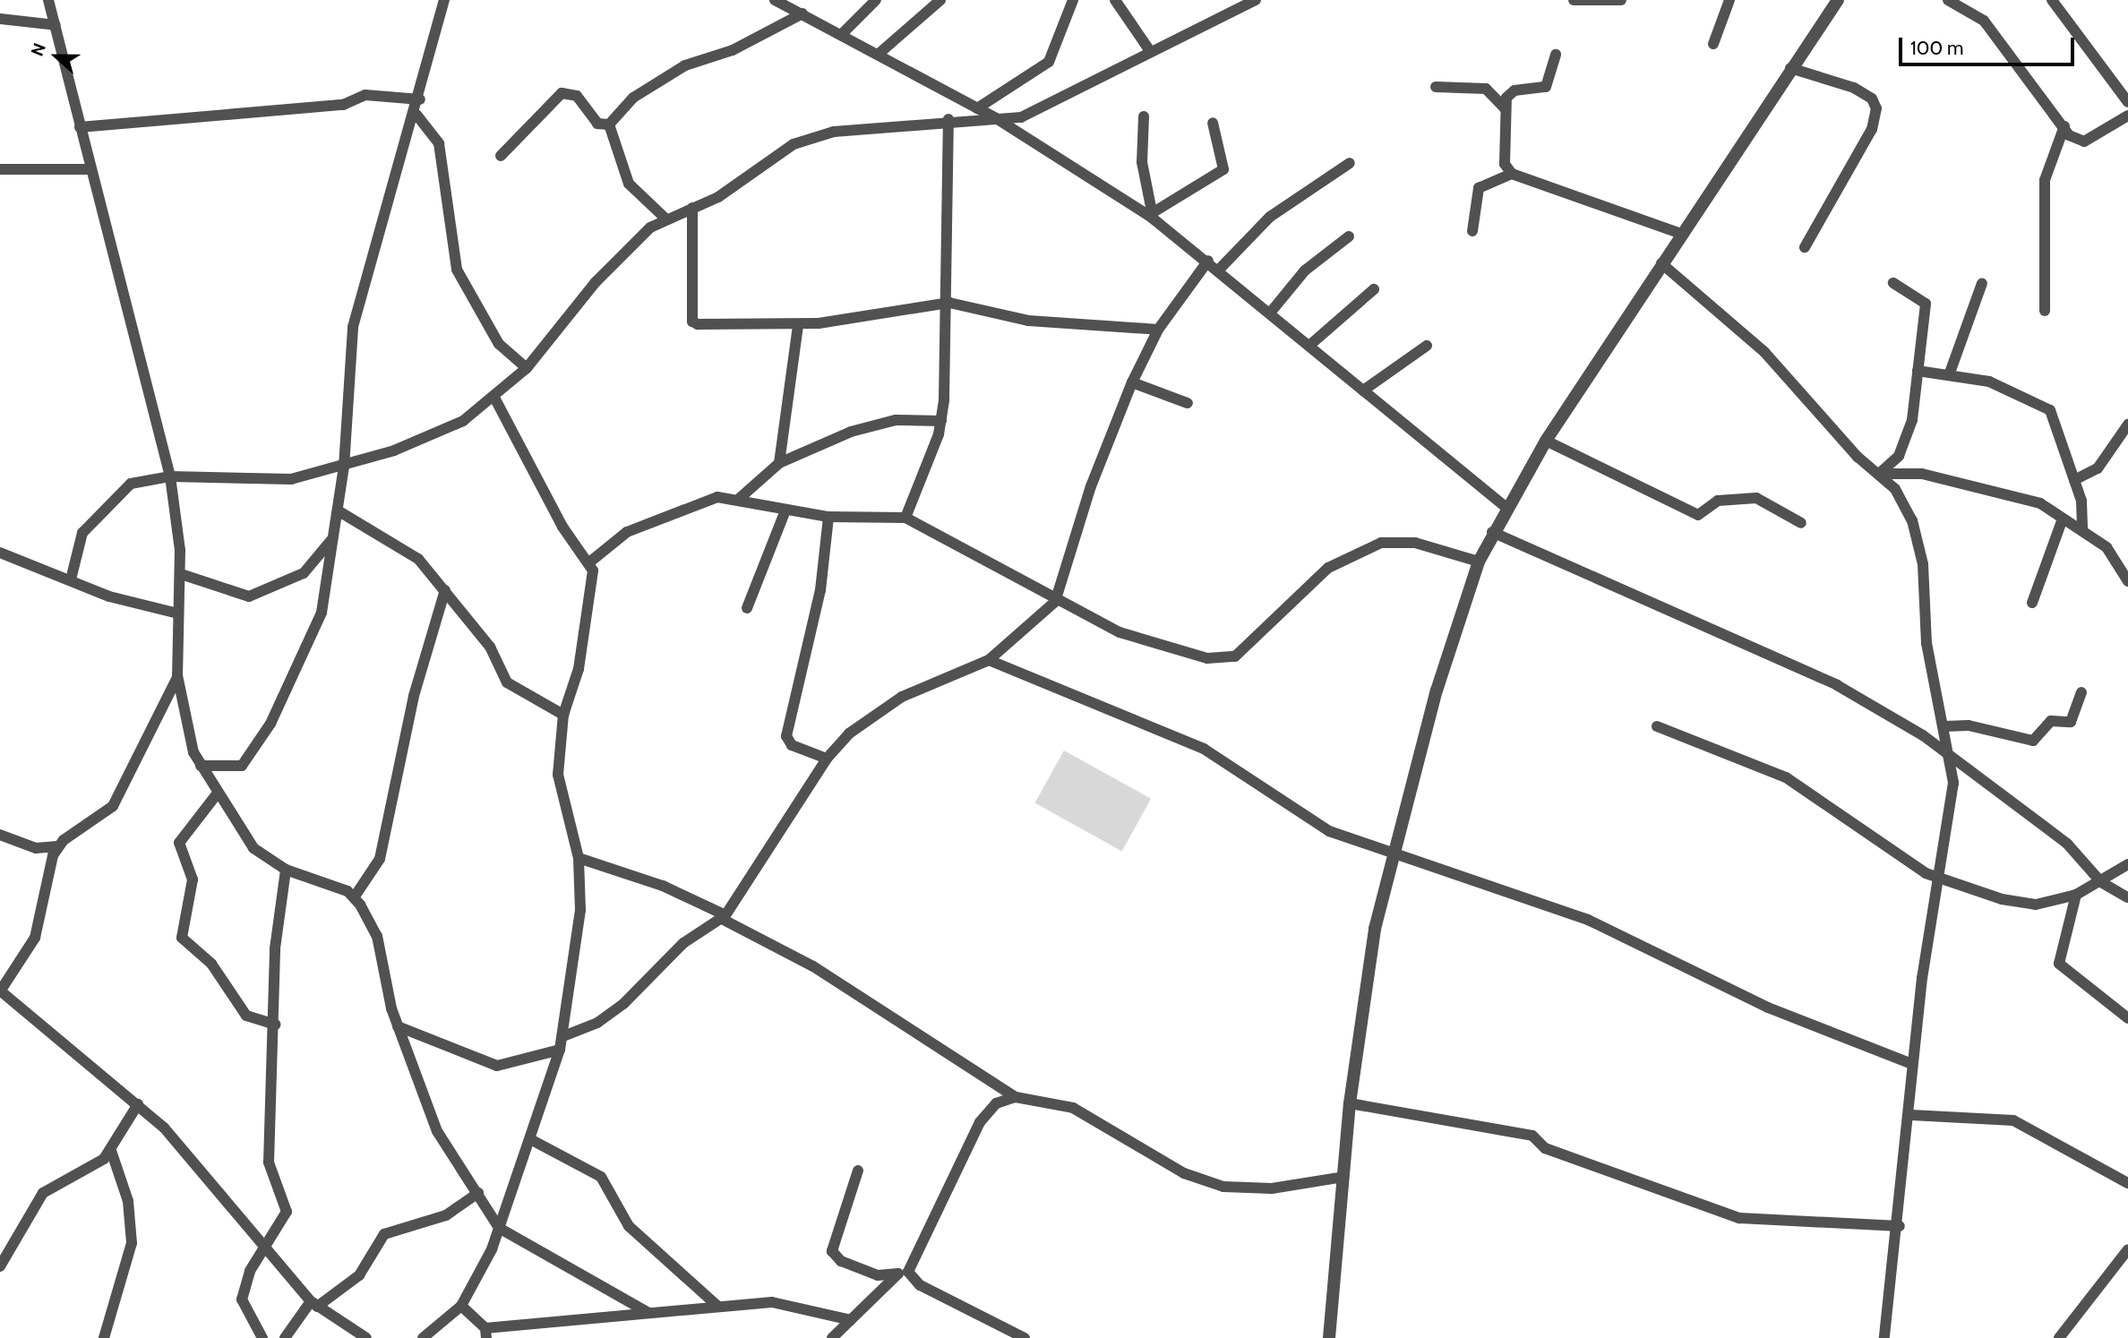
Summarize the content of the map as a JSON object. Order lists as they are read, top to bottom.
{
  "scale_bar": "100 m",
  "north": "left"
}
